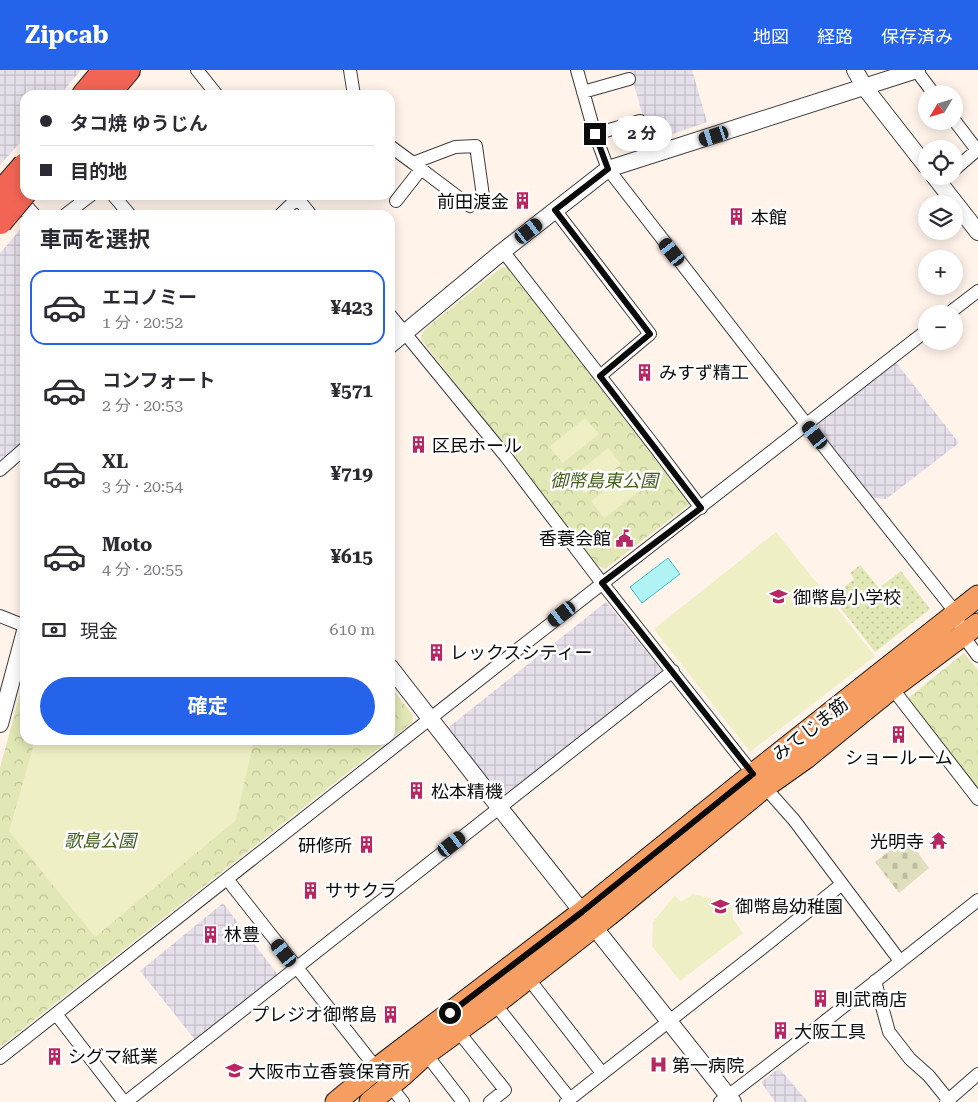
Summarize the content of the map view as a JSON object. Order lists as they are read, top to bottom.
{
  "streets": {
    "main road": ["みてじま筋"]
  },
  "parks": ["御幣島東公園", "歌島公園"],
  "places": {
    "building": [
      "前田渡金",
      "本館",
      "みすず精工",
      "区民ホール",
      "レックスシティー",
      "ショールーム",
      "松本精機",
      "研修所",
      "ササクラ",
      "林豊",
      "則武商店",
      "プレジオ御幣島",
      "大阪工具",
      "シグマ紙業"
    ],
    "public building": ["香蓑会館"],
    "school or university": ["御幣島小学校", "御幣島幼稚園", "大阪市立香簑保育所"],
    "temple": ["光明寺"],
    "hospital": ["第一病院"]
  },
  "north": "bottom left",
  "page": {
    "header": "Zipcab",
    "nav": ["地図", "経路", "保存済み"],
    "map_buttons": ["+", "−"],
    "banner": ["タコ焼 ゆうじん", "目的地"],
    "bubble": "2 分",
    "heading": "車両を選択",
    "list": [
      {
        "name": "エコノミー",
        "note": "1 分 · 20:52",
        "value": "¥423"
      },
      {
        "name": "コンフォート",
        "note": "2 分 · 20:53",
        "value": "¥571"
      },
      {
        "name": "XL",
        "note": "3 分 · 20:54",
        "value": "¥719"
      },
      {
        "name": "Moto",
        "note": "4 分 · 20:55",
        "value": "¥615"
      }
    ],
    "pay": ["現金", "610 m"],
    "buttons": "確定"
  }
}
